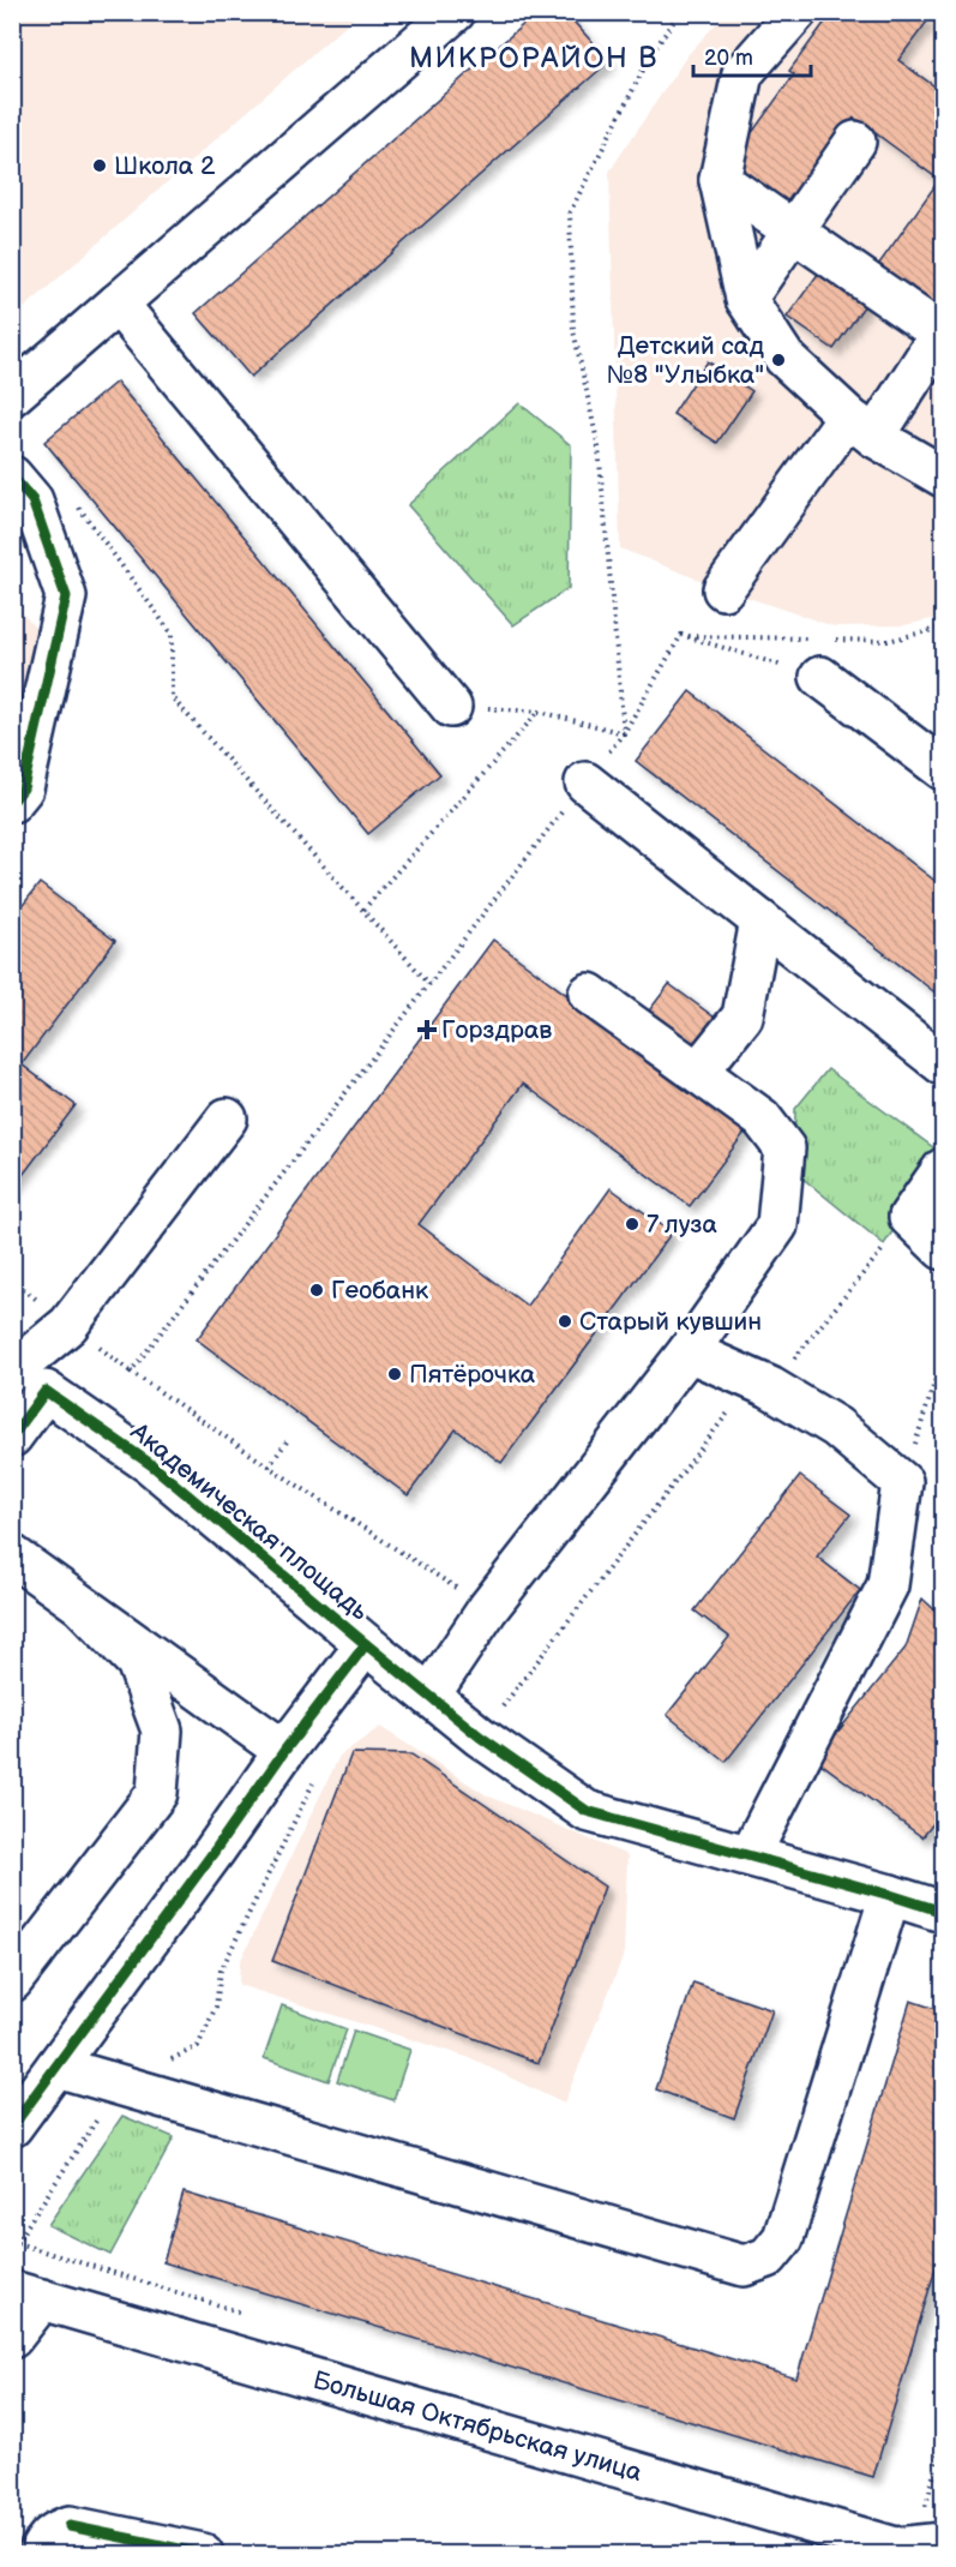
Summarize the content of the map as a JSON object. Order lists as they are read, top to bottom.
{
  "streets": {
    "street": ["Академическая площадь", "Большая Октябрьская улица"]
  },
  "districts": ["МИКРОРАЙОН В"],
  "places": {
    "other": [
      "Школа 2",
      "Детский сад №8 \"Улыбка\"",
      "7 луза",
      "Геобанк",
      "Старый кувшин",
      "Пятёрочка"
    ],
    "health": ["Горздрав"]
  },
  "scale_bar": "20 m"
}
